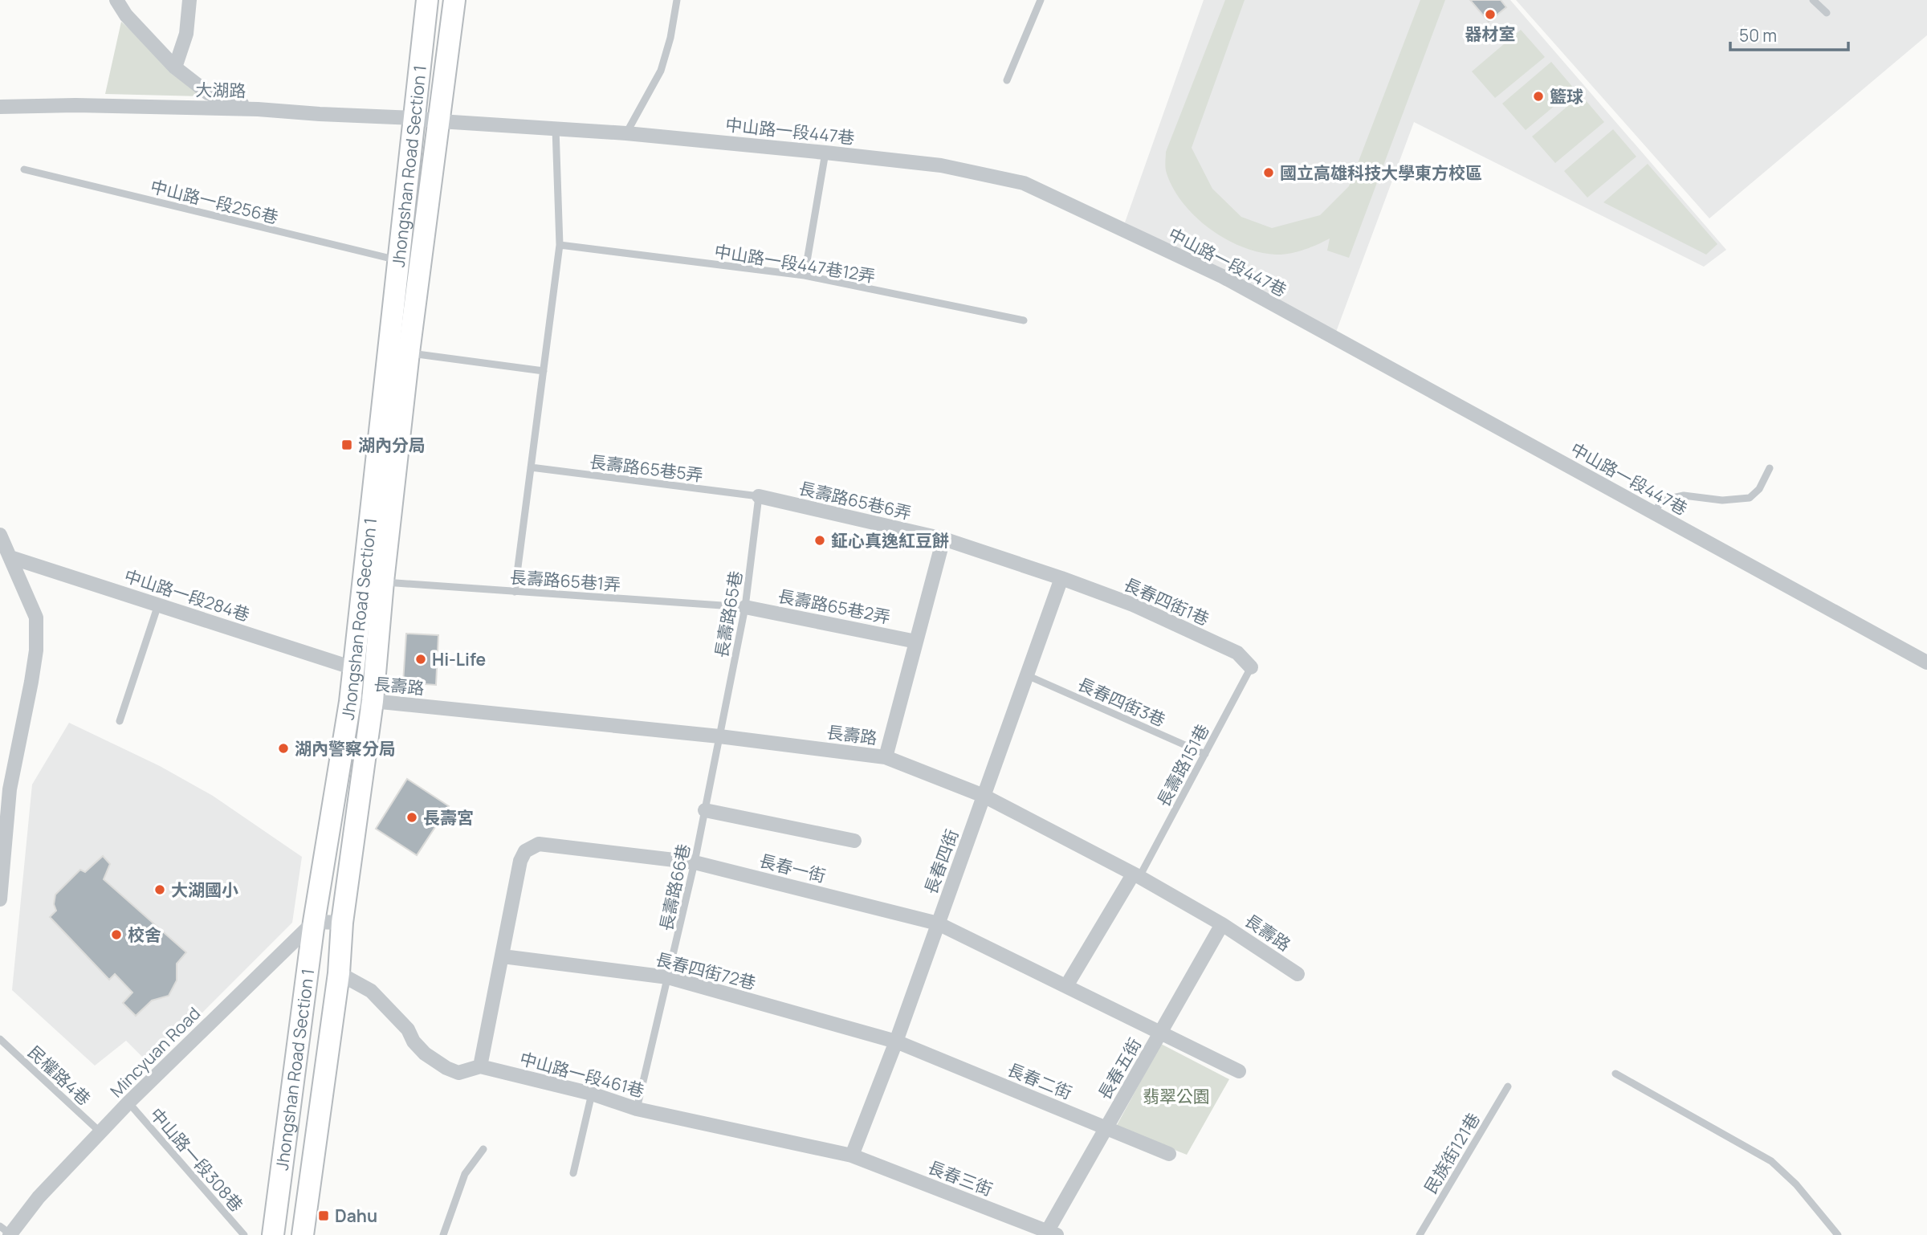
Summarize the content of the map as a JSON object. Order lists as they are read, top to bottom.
{
  "streets": {
    "main road": ["Jhongshan Road Section 1"],
    "street": [
      "大湖路",
      "中山路一段447巷",
      "長壽路65巷6弄",
      "中山路一段284巷",
      "長春四街1巷",
      "長壽路65巷2弄",
      "長壽路",
      "長春四街",
      "長春一街",
      "長春四街72巷",
      "Mincyuan Road",
      "長春五街",
      "中山路一段461巷",
      "長春二街",
      "長春三街"
    ],
    "lane": [
      "中山路一段256巷",
      "中山路一段447巷12弄",
      "長壽路65巷5弄",
      "長壽路65巷1弄",
      "長壽路65巷",
      "長春四街3巷",
      "長壽路151巷",
      "長壽路66巷",
      "民權路4巷",
      "民族街121巷",
      "中山路一段308巷"
    ]
  },
  "crossings": [
    ["大湖路", "中山路一段447巷"],
    ["大湖路", "Jhongshan Road Section 1"],
    ["中山路一段447巷", "Jhongshan Road Section 1"],
    ["Jhongshan Road Section 1", "中山路一段256巷"],
    ["Jhongshan Road Section 1", "長壽路65巷1弄"],
    ["Jhongshan Road Section 1", "中山路一段284巷"],
    ["Jhongshan Road Section 1", "長壽路"],
    ["Jhongshan Road Section 1", "Mincyuan Road"],
    ["Jhongshan Road Section 1", "中山路一段461巷"],
    ["長壽路65巷5弄", "長壽路65巷6弄"],
    ["長壽路65巷5弄", "長壽路65巷"],
    ["長壽路65巷6弄", "長春四街1巷"],
    ["長壽路65巷6弄", "長壽路65巷"],
    ["長壽路65巷6弄", "長春四街"],
    ["長壽路65巷1弄", "長壽路65巷2弄"],
    ["長壽路65巷1弄", "長壽路65巷"],
    ["長春四街1巷", "長壽路151巷"],
    ["長春四街1巷", "長春四街"],
    ["長壽路65巷2弄", "長壽路65巷"],
    ["長壽路65巷", "長壽路"],
    ["長壽路65巷", "長壽路66巷"],
    ["長壽路", "長壽路151巷"],
    ["長壽路", "長春四街"],
    ["長壽路", "長壽路66巷"],
    ["長壽路", "長春五街"],
    ["長春四街3巷", "長壽路151巷"],
    ["長春四街3巷", "長春四街"],
    ["長春四街", "長春一街"],
    ["長春四街", "長春四街72巷"],
    ["長春四街", "中山路一段461巷"],
    ["長春四街", "長春二街"],
    ["長春四街", "長春三街"],
    ["長春一街", "長壽路66巷"],
    ["長春一街", "長春四街72巷"],
    ["長春一街", "長春五街"],
    ["長春一街", "中山路一段461巷"],
    ["長壽路66巷", "長春四街72巷"],
    ["長壽路66巷", "中山路一段461巷"],
    ["長春四街72巷", "長春二街"],
    ["Mincyuan Road", "民權路4巷"],
    ["Mincyuan Road", "中山路一段308巷"],
    ["長春五街", "長春二街"],
    ["長春五街", "長春三街"],
    ["中山路一段461巷", "長春三街"]
  ],
  "parks": ["翡翠公園"],
  "places": {
    "other": [
      "器材室",
      "籃球",
      "國立高雄科技大學東方校區",
      "鉦心真逸紅豆餅",
      "Hi-Life",
      "湖內警察分局",
      "長壽宮",
      "大湖國小",
      "校舍"
    ],
    "transit": ["湖內分局", "Dahu"]
  },
  "scale_bar": "50 m"
}
